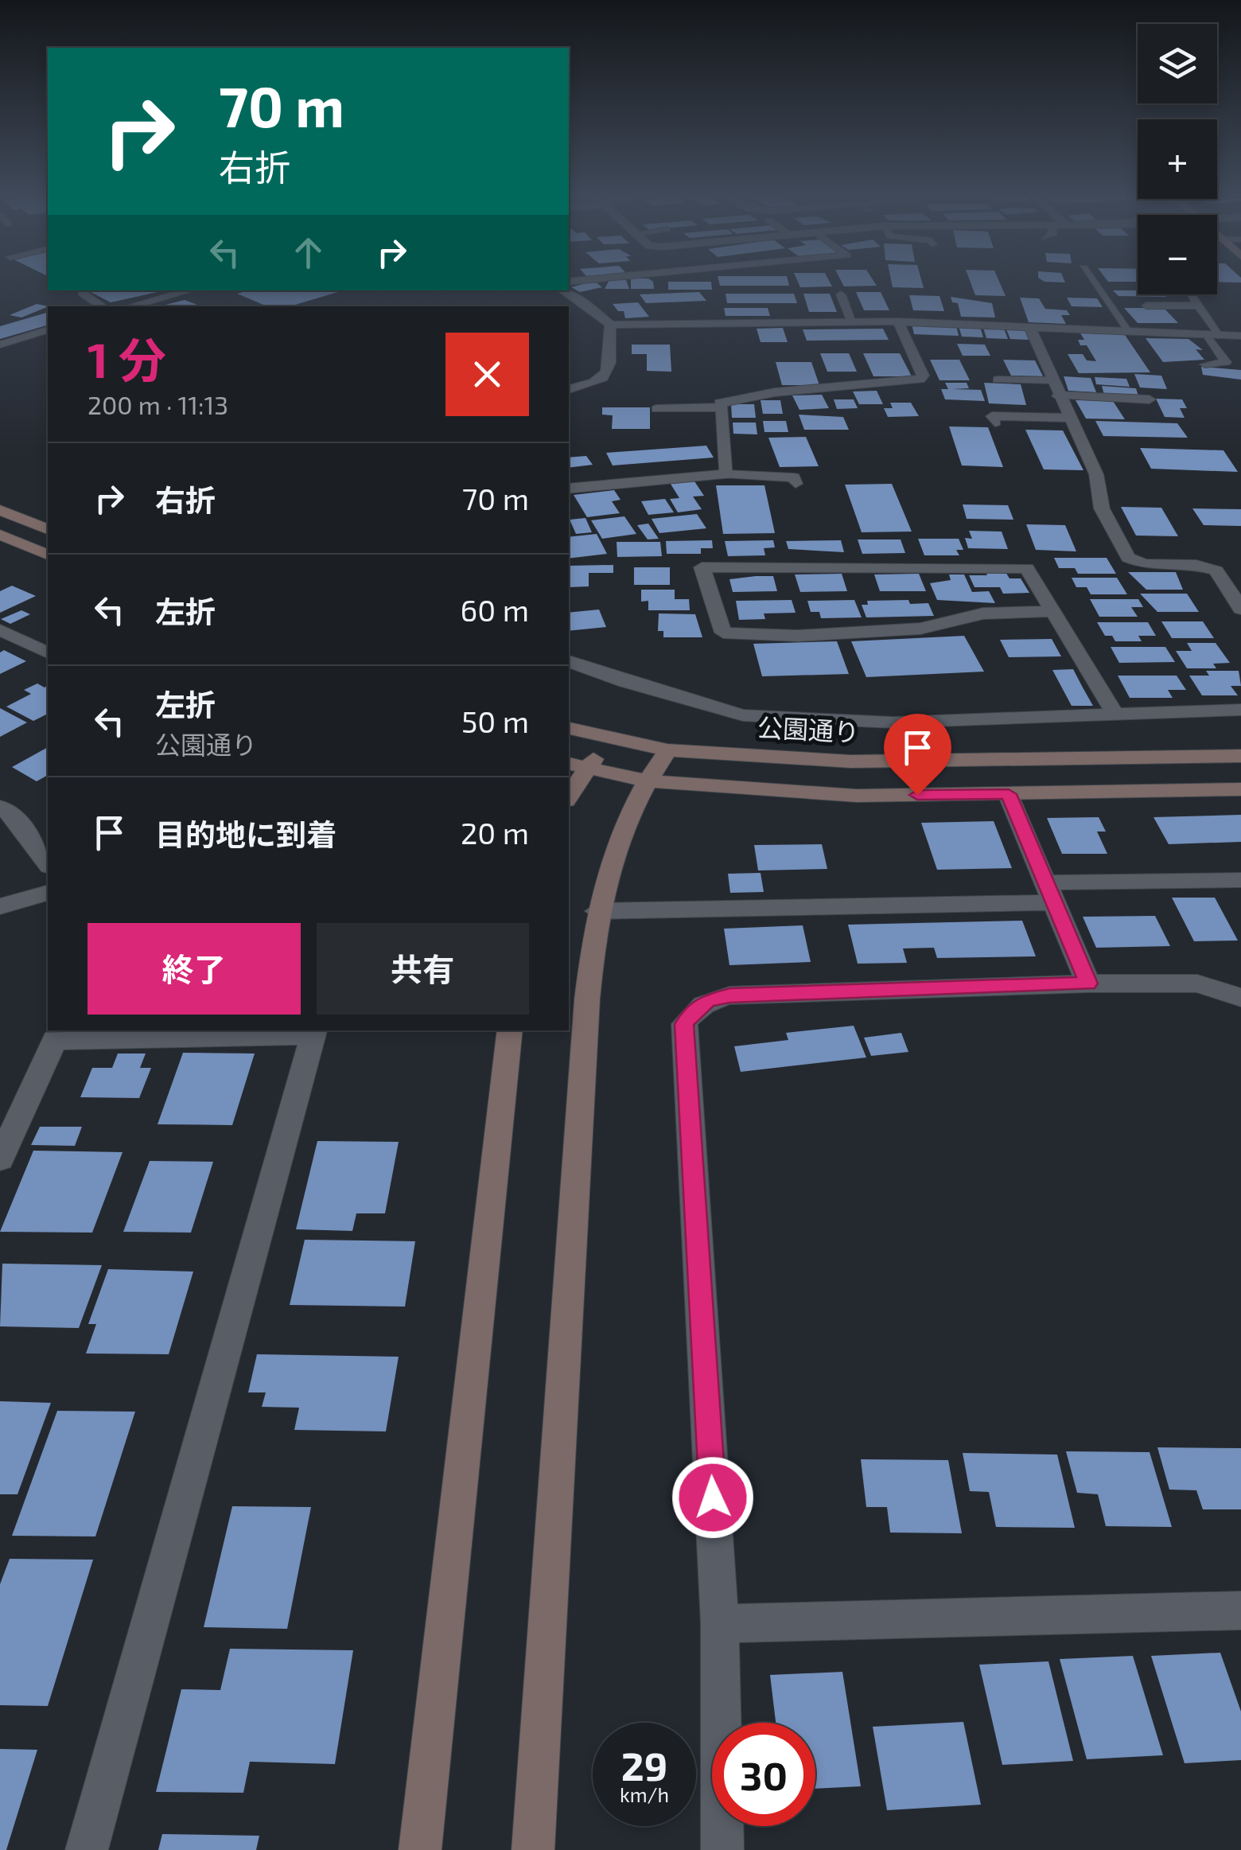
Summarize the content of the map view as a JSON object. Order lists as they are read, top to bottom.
{
  "streets": {
    "street": ["公園通り"]
  },
  "page": {
    "map_buttons": ["+", "−"],
    "turn": ["70 m", "右折"],
    "heading": ["1 分", "200 m · 11:13"],
    "list": [
      {
        "name": "右折",
        "value": "70 m"
      },
      {
        "name": "左折",
        "value": "60 m"
      },
      {
        "name": "左折",
        "note": "公園通り",
        "value": "50 m"
      },
      {
        "name": "目的地に到着",
        "value": "20 m"
      }
    ],
    "buttons": ["終了", "共有"],
    "speed": "29 km/h",
    "limit": "30"
  }
}
